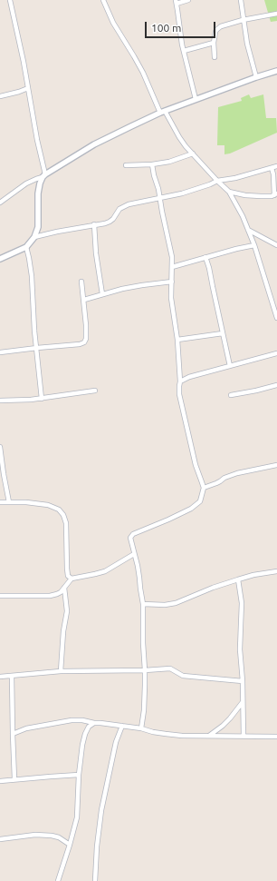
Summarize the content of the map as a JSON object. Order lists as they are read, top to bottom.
{
  "scale_bar": "100 m"
}
